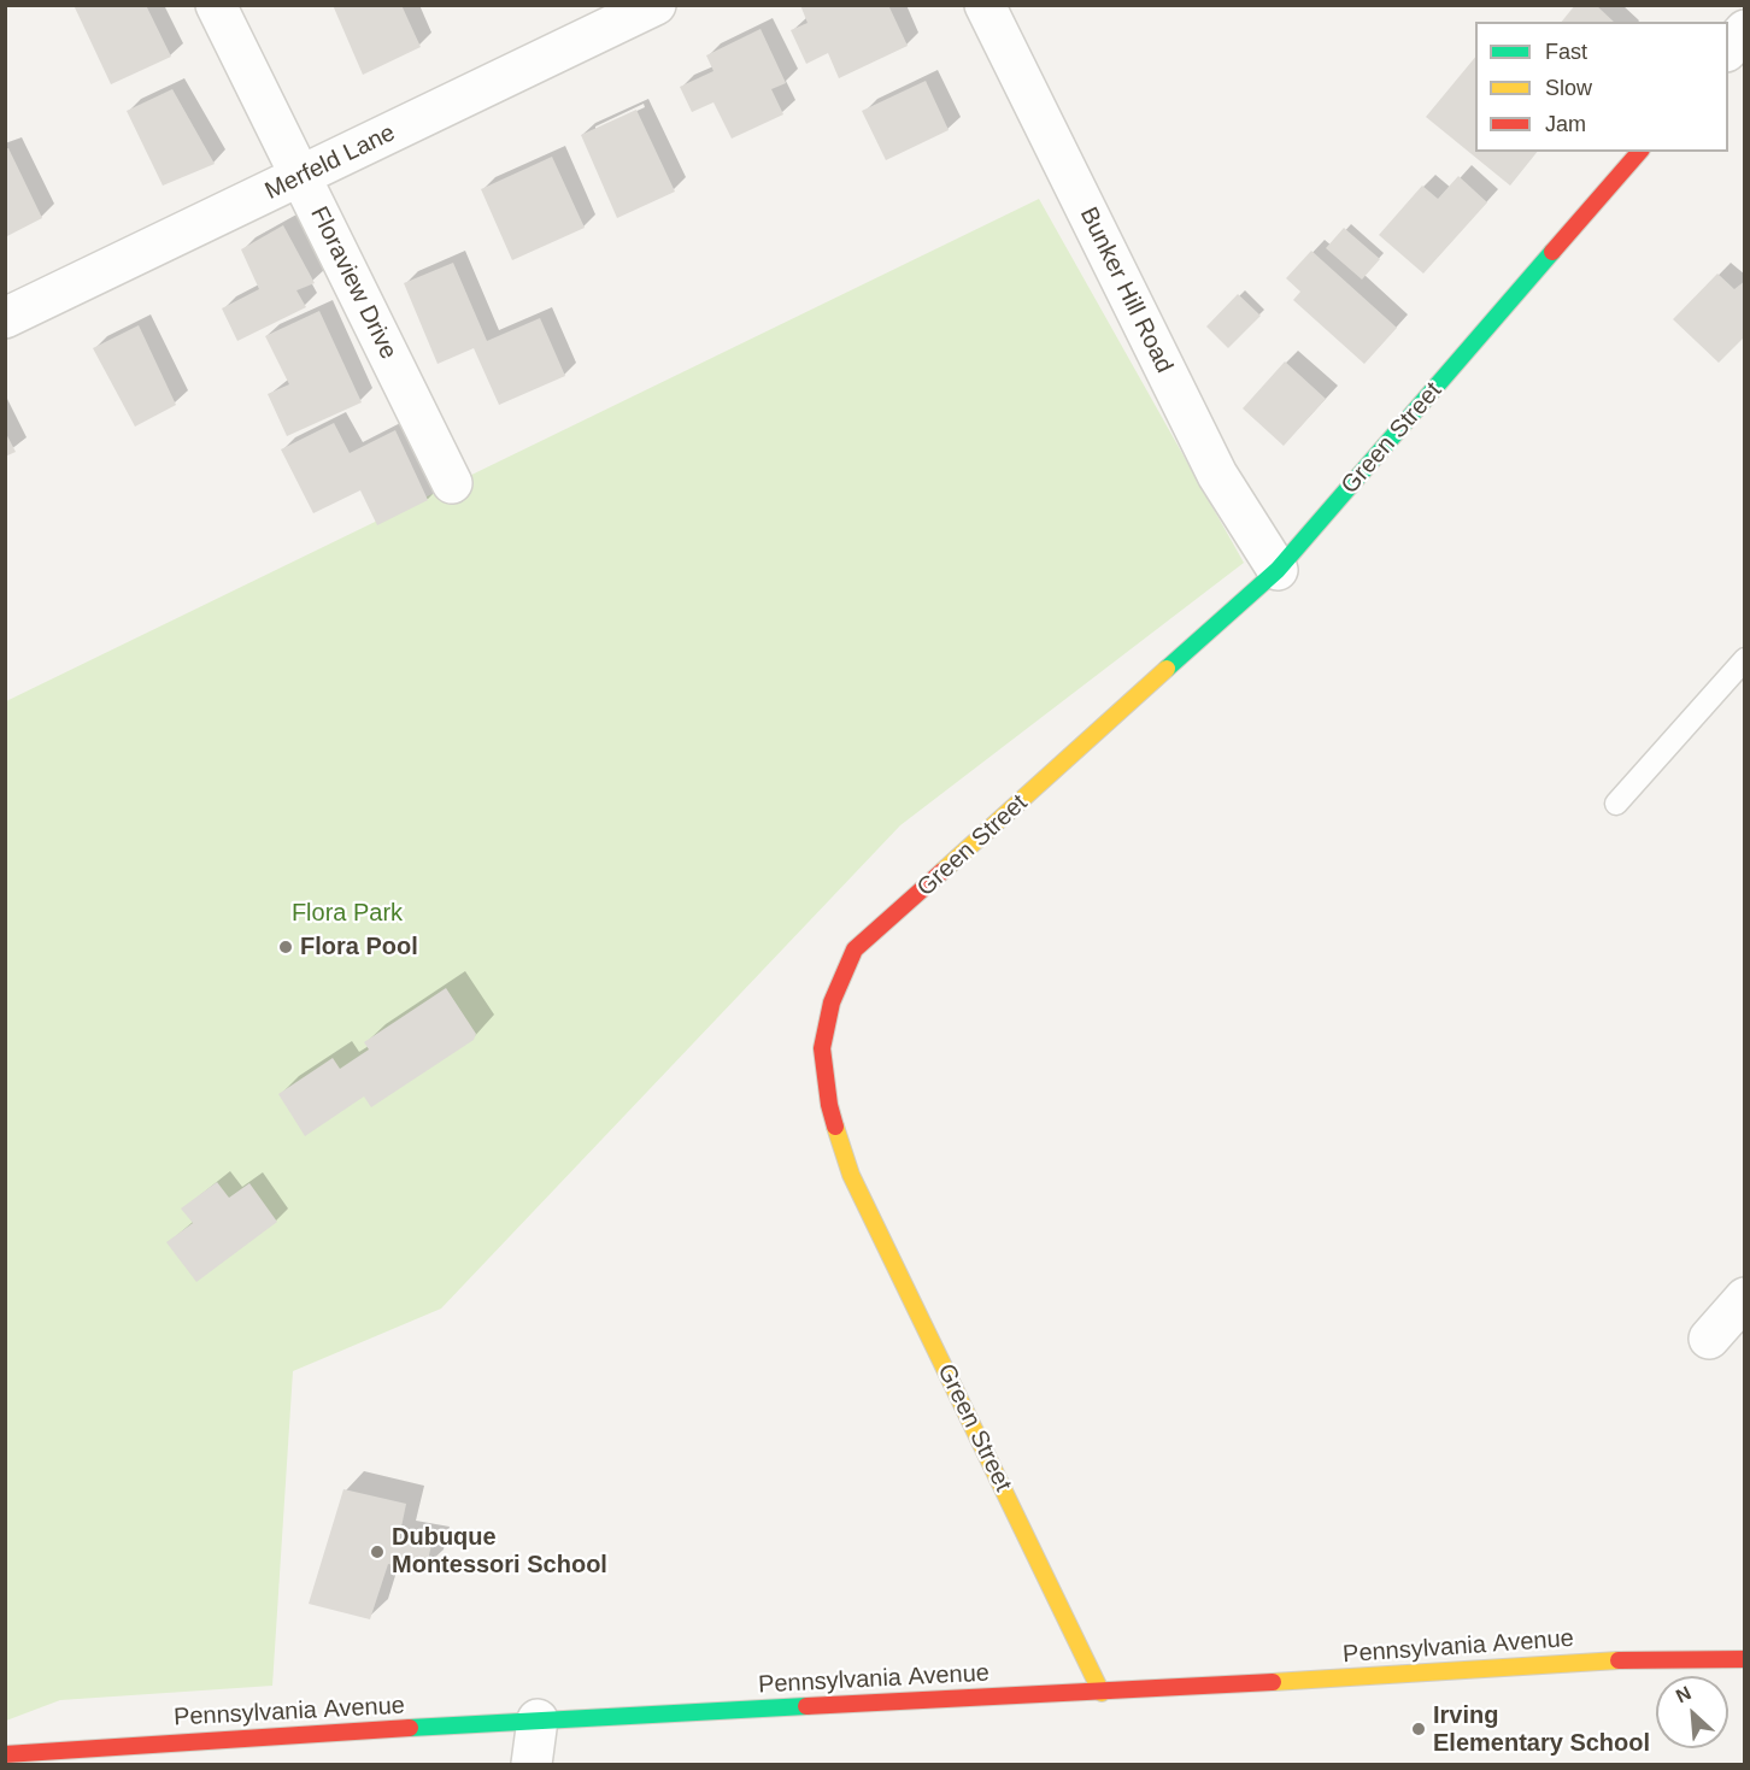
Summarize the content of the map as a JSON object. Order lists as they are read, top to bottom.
{
  "streets": {
    "street": [
      "Merfeld Lane",
      "Floraview Drive",
      "Bunker Hill Road",
      "Green Street",
      "Pennsylvania Avenue"
    ]
  },
  "crossings": [
    ["Merfeld Lane", "Floraview Drive"],
    ["Bunker Hill Road", "Green Street"],
    ["Green Street", "Pennsylvania Avenue"]
  ],
  "parks": ["Flora Park"],
  "places": ["Flora Pool", "Dubuque Montessori School", "Irving Elementary School"],
  "legend": ["Fast", "Slow", "Jam"],
  "north": "top left"
}
